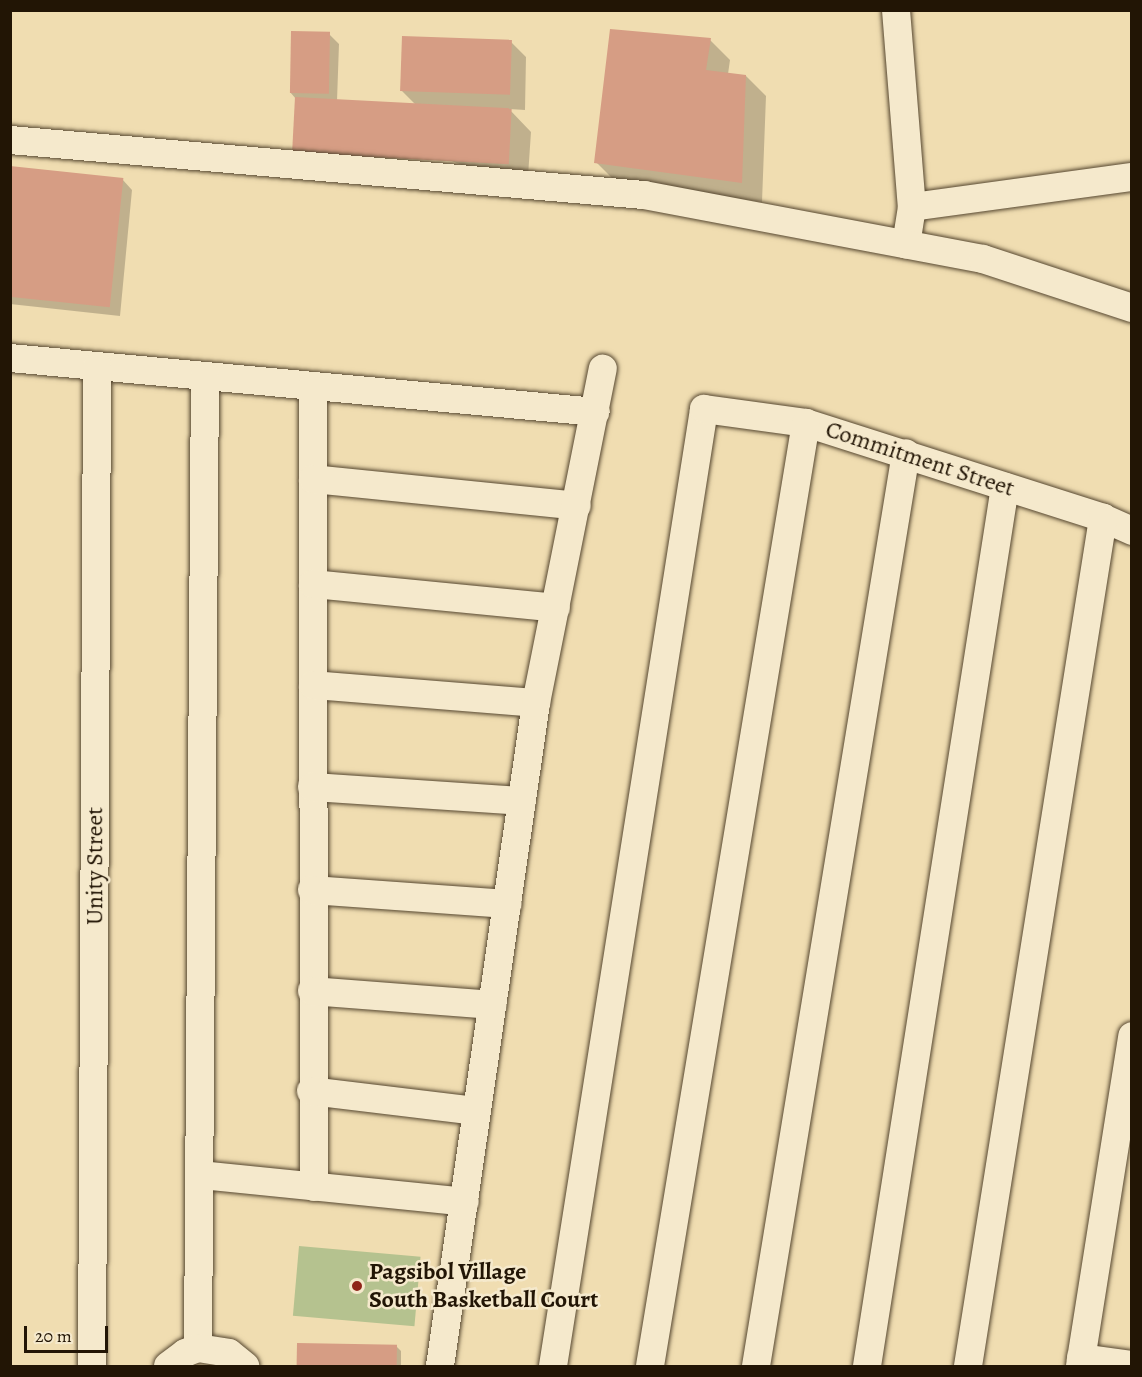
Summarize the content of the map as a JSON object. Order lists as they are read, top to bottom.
{
  "streets": {
    "street": ["Commitment Street", "Unity Street"]
  },
  "places": ["Pagsibol Village South Basketball Court"],
  "scale_bar": "20 m"
}
